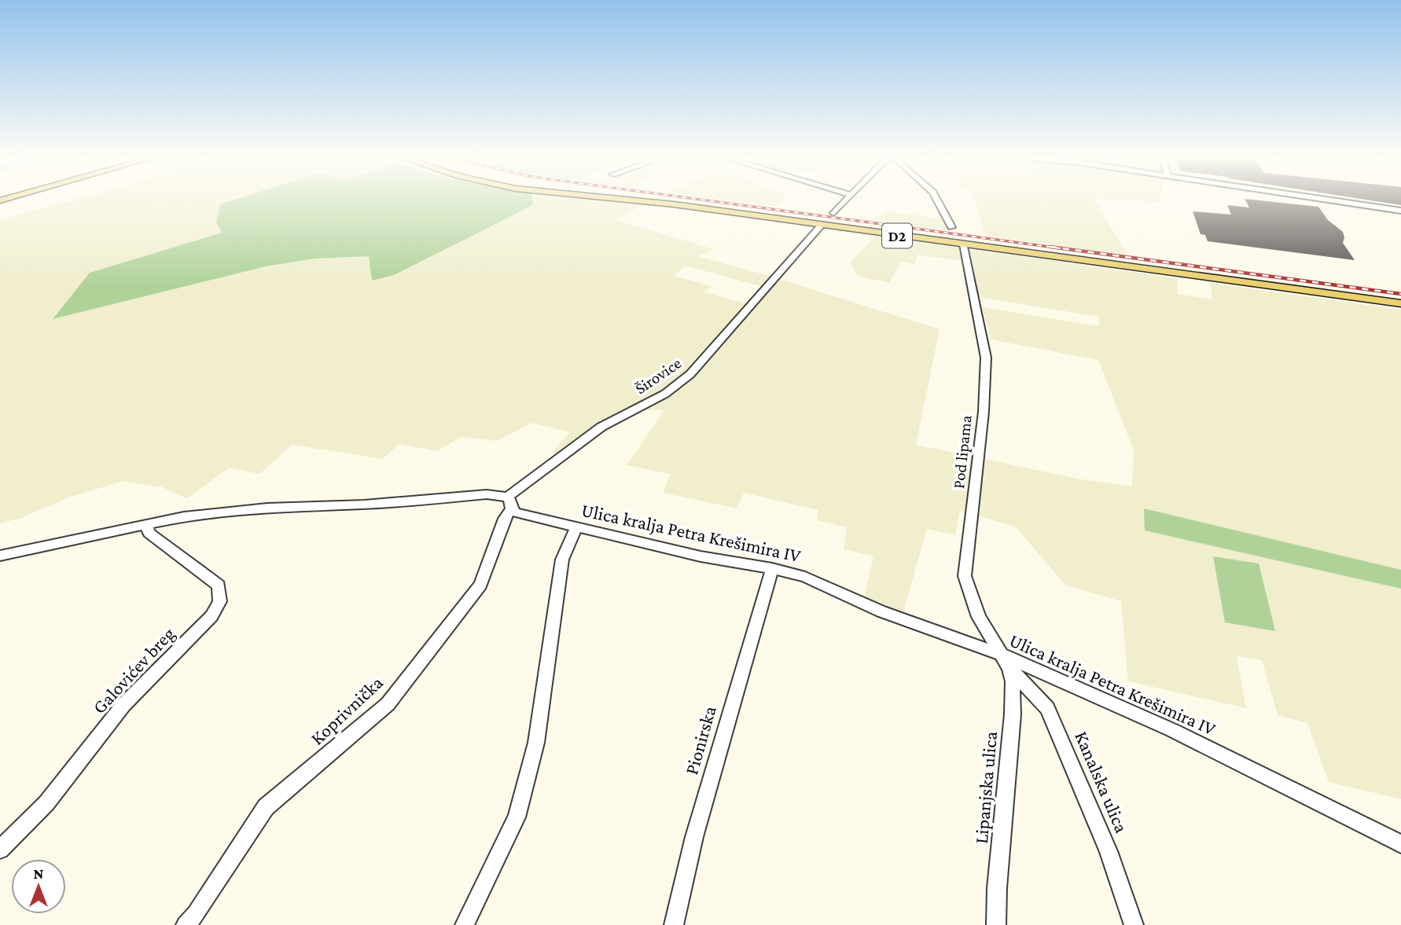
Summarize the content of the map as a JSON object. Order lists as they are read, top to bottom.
{
  "streets": {
    "main road": ["D2"],
    "street": [
      "Širovice",
      "Pod lipama",
      "Ulica kralja Petra Krešimira IV",
      "Galovićev breg",
      "Koprivnička",
      "Pionirska",
      "Kanalska ulica",
      "Lipanjska ulica"
    ]
  },
  "crossings": [
    ["D2", "Širovice"],
    ["D2", "Pod lipama"],
    ["Širovice", "Ulica kralja Petra Krešimira IV"],
    ["Širovice", "Koprivnička"],
    ["Pod lipama", "Ulica kralja Petra Krešimira IV"],
    ["Pod lipama", "Kanalska ulica"],
    ["Pod lipama", "Lipanjska ulica"],
    ["Ulica kralja Petra Krešimira IV", "Galovićev breg"],
    ["Ulica kralja Petra Krešimira IV", "Koprivnička"],
    ["Ulica kralja Petra Krešimira IV", "Pionirska"],
    ["Ulica kralja Petra Krešimira IV", "Kanalska ulica"],
    ["Ulica kralja Petra Krešimira IV", "Lipanjska ulica"],
    ["Kanalska ulica", "Lipanjska ulica"]
  ],
  "north": "top"
}
